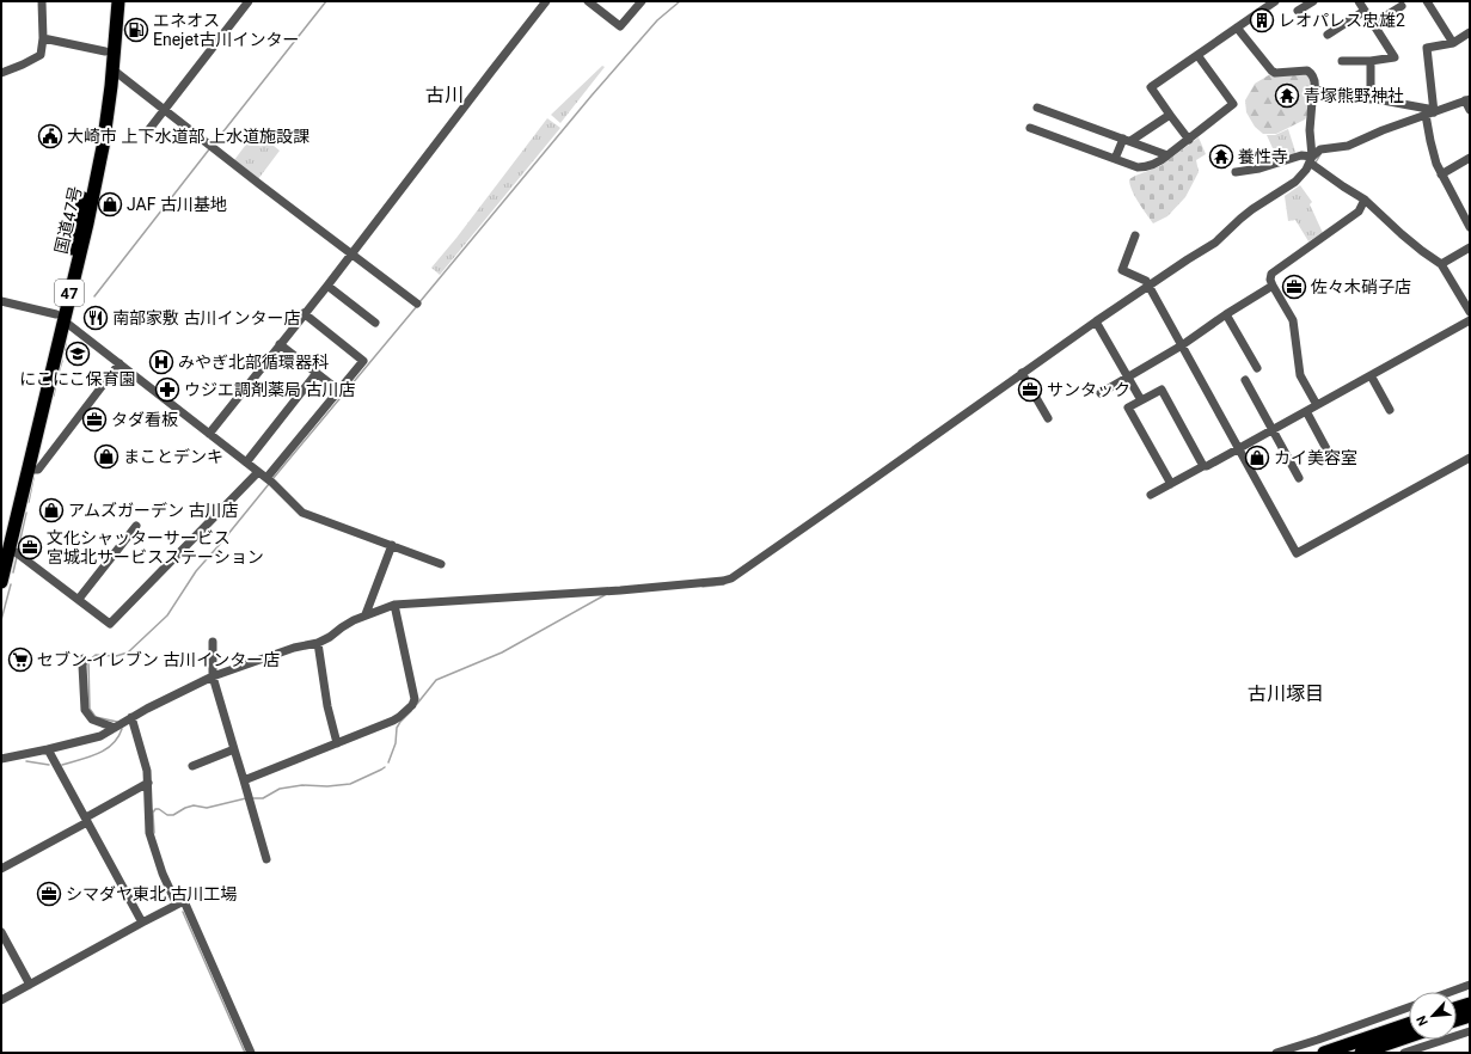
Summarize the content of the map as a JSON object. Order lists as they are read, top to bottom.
{
  "streets": {
    "highway": ["国道47号", "47"]
  },
  "districts": ["古川", "古川塚目"],
  "places": {
    "building": ["レオパレス忠雄2"],
    "fuel station": ["エネオス Enejet古川インター"],
    "temple": ["青塚熊野神社", "養性寺"],
    "public building": ["大崎市 上下水道部 上水道施設課"],
    "shop": [
      "JAF 古川基地",
      "まことデンキ",
      "カイ美容室",
      "アムズガーデン 古川店"
    ],
    "office": [
      "佐々木硝子店",
      "サンタック",
      "タダ看板",
      "文化シャッターサービス 宮城北サービスステーション",
      "シマダヤ東北 古川工場"
    ],
    "restaurant": ["南部家敷 古川インター店"],
    "school or university": ["にこにこ保育園"],
    "hospital": ["みやぎ北部循環器科"],
    "pharmacy": ["ウジエ調剤薬局 古川店"],
    "supermarket": ["セブン-イレブン 古川インター店"]
  },
  "north": "bottom left"
}
